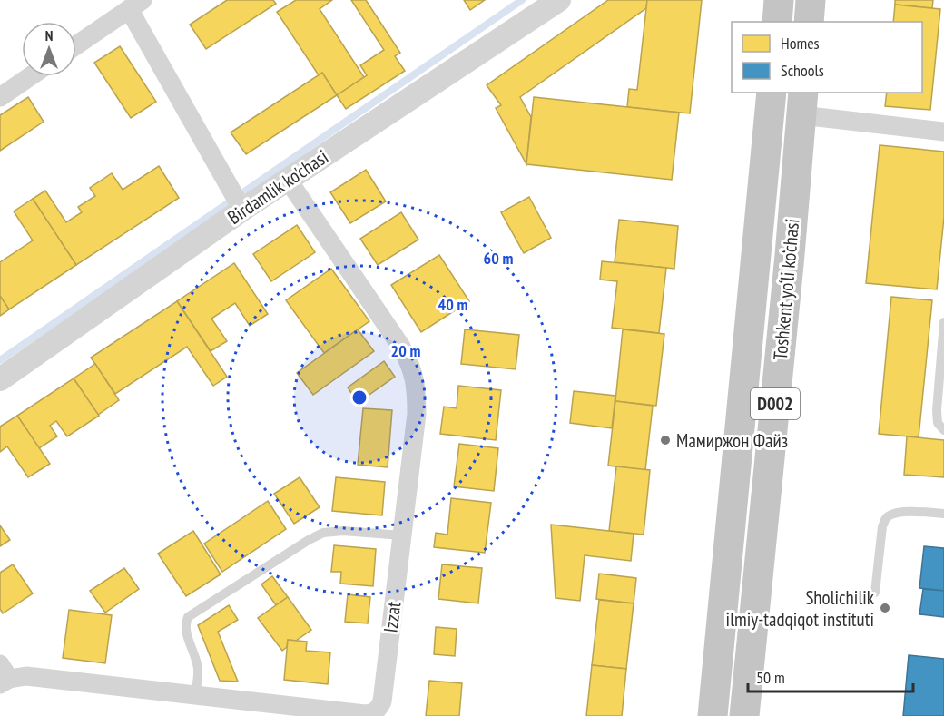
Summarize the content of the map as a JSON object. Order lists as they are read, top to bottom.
{
  "streets": {
    "highway": ["Toshkent yo‘li ko‘chasi", "D002"],
    "street": ["Birdamlik ko'chasi", "Izzat"]
  },
  "crossings": [
    ["Birdamlik ko'chasi", "Izzat"]
  ],
  "places": ["Мамиржон Файз", "Sholichilik ilmiy-tadqiqot instituti"],
  "legend": ["Homes", "Schools"],
  "scale_bar": "50 m",
  "north": "top",
  "rings": ["60 m", "40 m", "20 m"]
}
